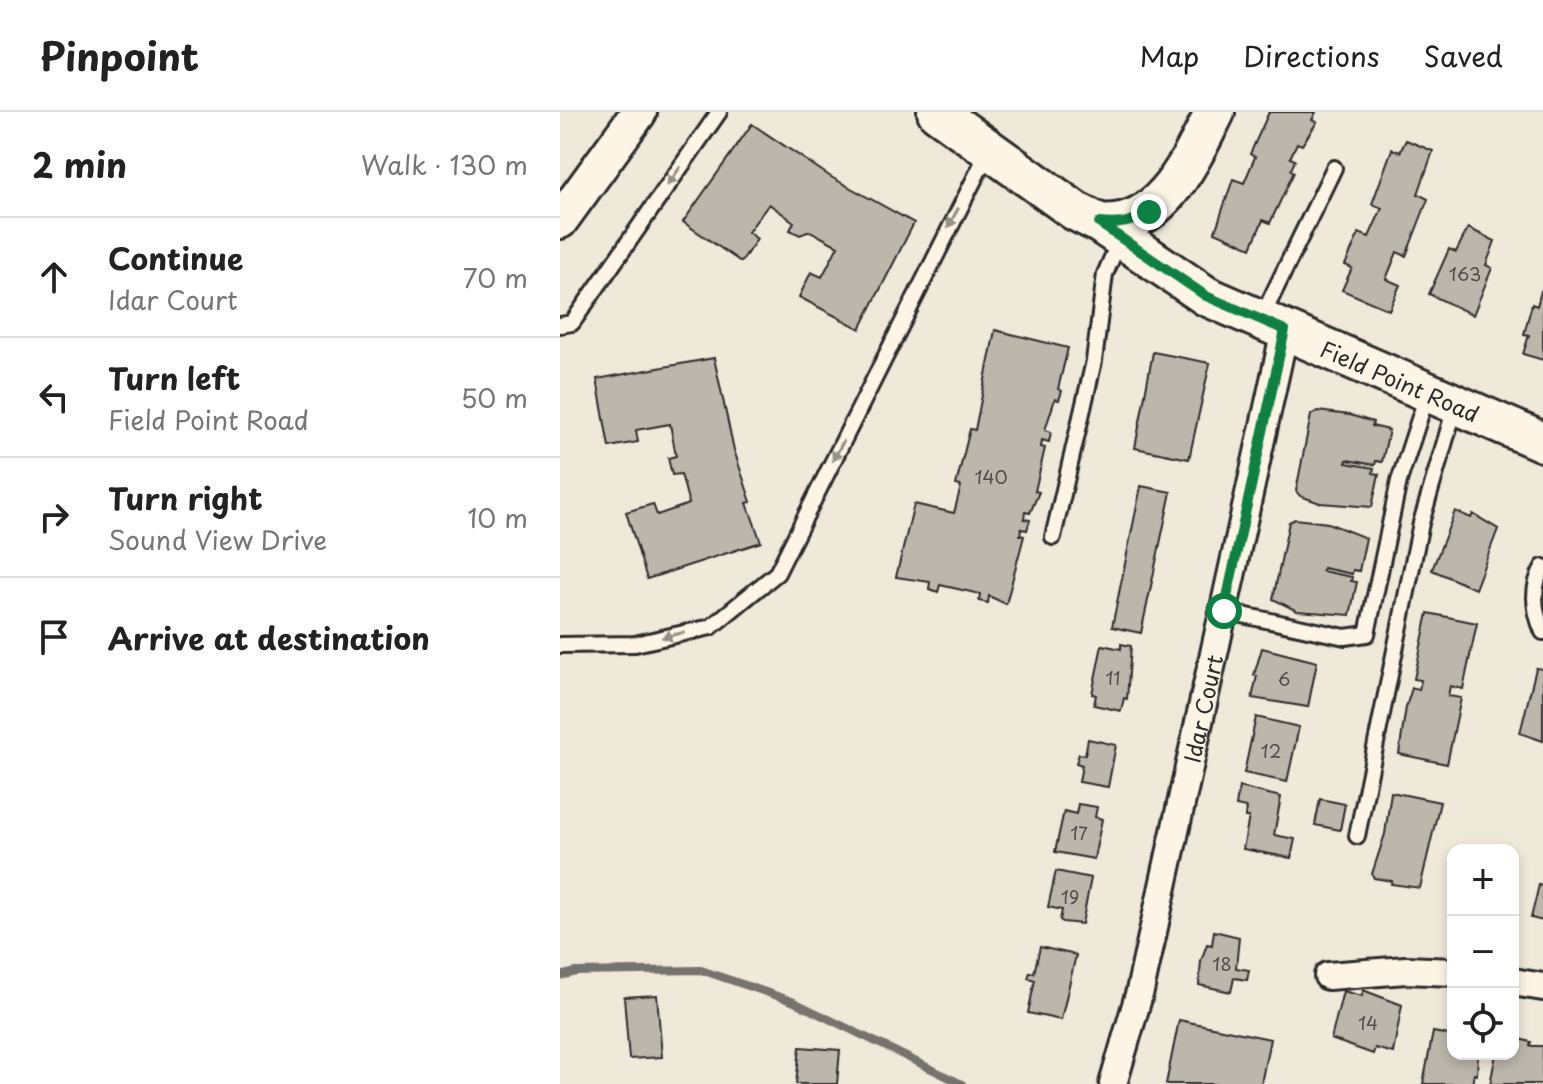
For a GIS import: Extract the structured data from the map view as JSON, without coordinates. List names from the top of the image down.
{
  "streets": {
    "main road": ["Field Point Road"],
    "street": ["Idar Court"]
  },
  "crossings": [
    ["Field Point Road", "Idar Court"]
  ],
  "house_numbers": [
    "163",
    "140",
    "11",
    "6",
    "12",
    "17",
    "19",
    "18",
    "14"
  ],
  "page": {
    "header": "Pinpoint",
    "nav": ["Map", "Directions", "Saved"],
    "heading": ["2 min", "Walk · 130 m"],
    "list": [
      ["Continue", "Idar Court", "70 m"],
      ["Turn left", "Field Point Road", "50 m"],
      ["Turn right", "Sound View Drive", "10 m"],
      "Arrive at destination"
    ],
    "map_buttons": ["+", "−"]
  }
}
